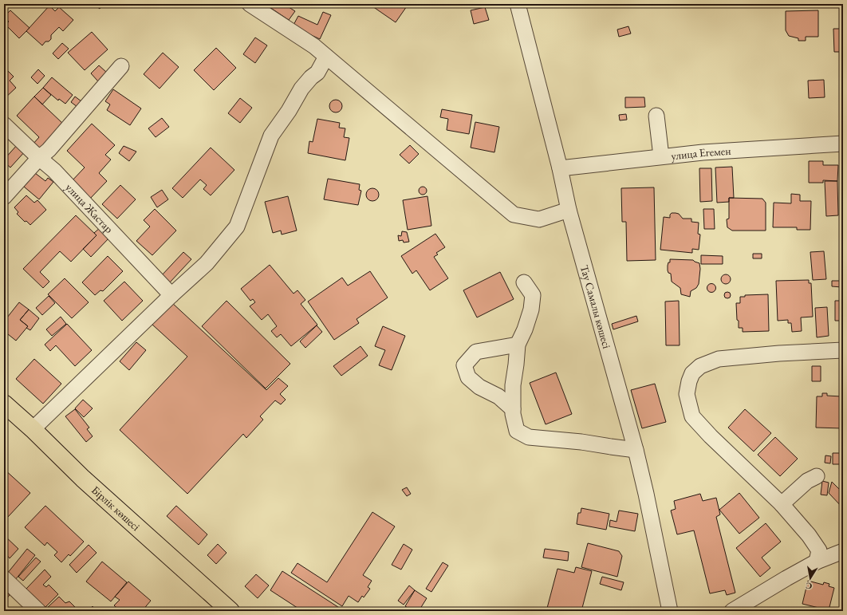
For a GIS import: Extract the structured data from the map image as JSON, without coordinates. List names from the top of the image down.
{
  "streets": {
    "main road": ["Бірлік көшесі"],
    "street": ["улица Егемен", "улица Жастар", "Тау Самалы көшесі"]
  },
  "crossings": [
    ["улица Егемен", "Тау Самалы көшесі"]
  ],
  "north": "bottom"
}
